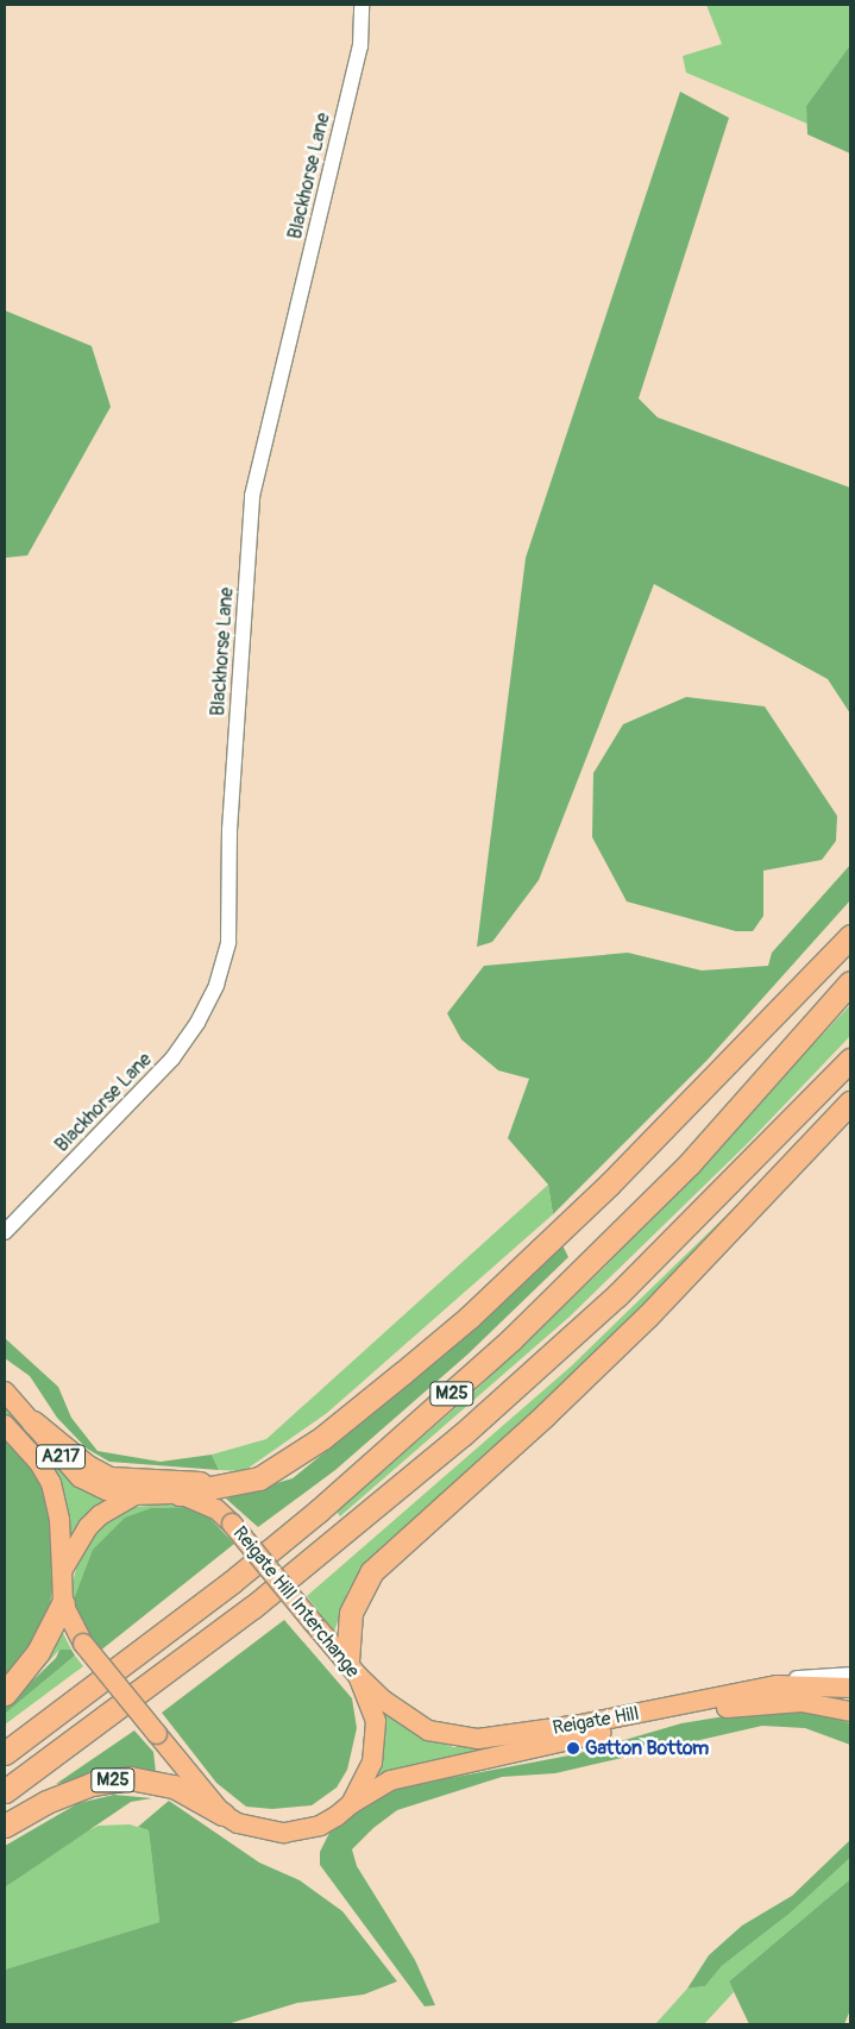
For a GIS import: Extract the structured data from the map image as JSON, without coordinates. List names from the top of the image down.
{
  "streets": {
    "highway": ["M25"],
    "main road": ["A217", "Reigate Hill Interchange", "Reigate Hill"],
    "street": ["Blackhorse Lane"]
  },
  "crossings": [
    ["M25", "A217"],
    ["M25", "Reigate Hill Interchange"],
    ["A217", "Reigate Hill Interchange"],
    ["Reigate Hill Interchange", "Reigate Hill"]
  ],
  "places": ["Gatton Bottom"]
}
